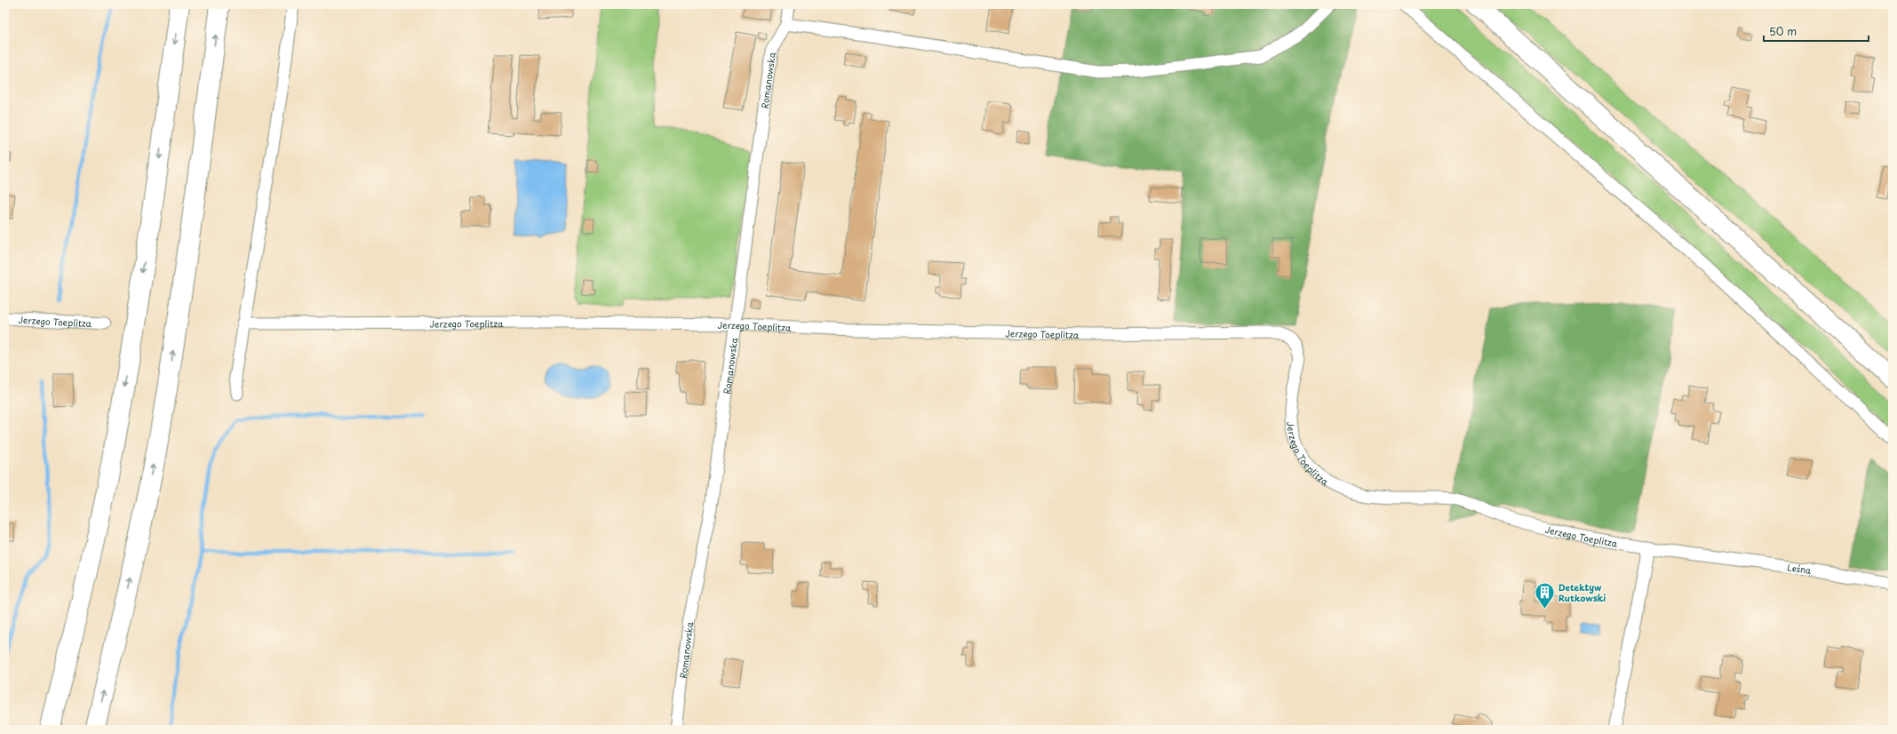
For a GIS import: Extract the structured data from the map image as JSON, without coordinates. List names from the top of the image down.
{
  "streets": {
    "street": ["Romanowska", "Jerzego Toeplitza", "Leśna"]
  },
  "crossings": [
    ["Romanowska", "Jerzego Toeplitza"],
    ["Jerzego Toeplitza", "Leśna"]
  ],
  "places": {
    "building": ["Detektyw Rutkowski"]
  },
  "scale_bar": "50 m"
}
